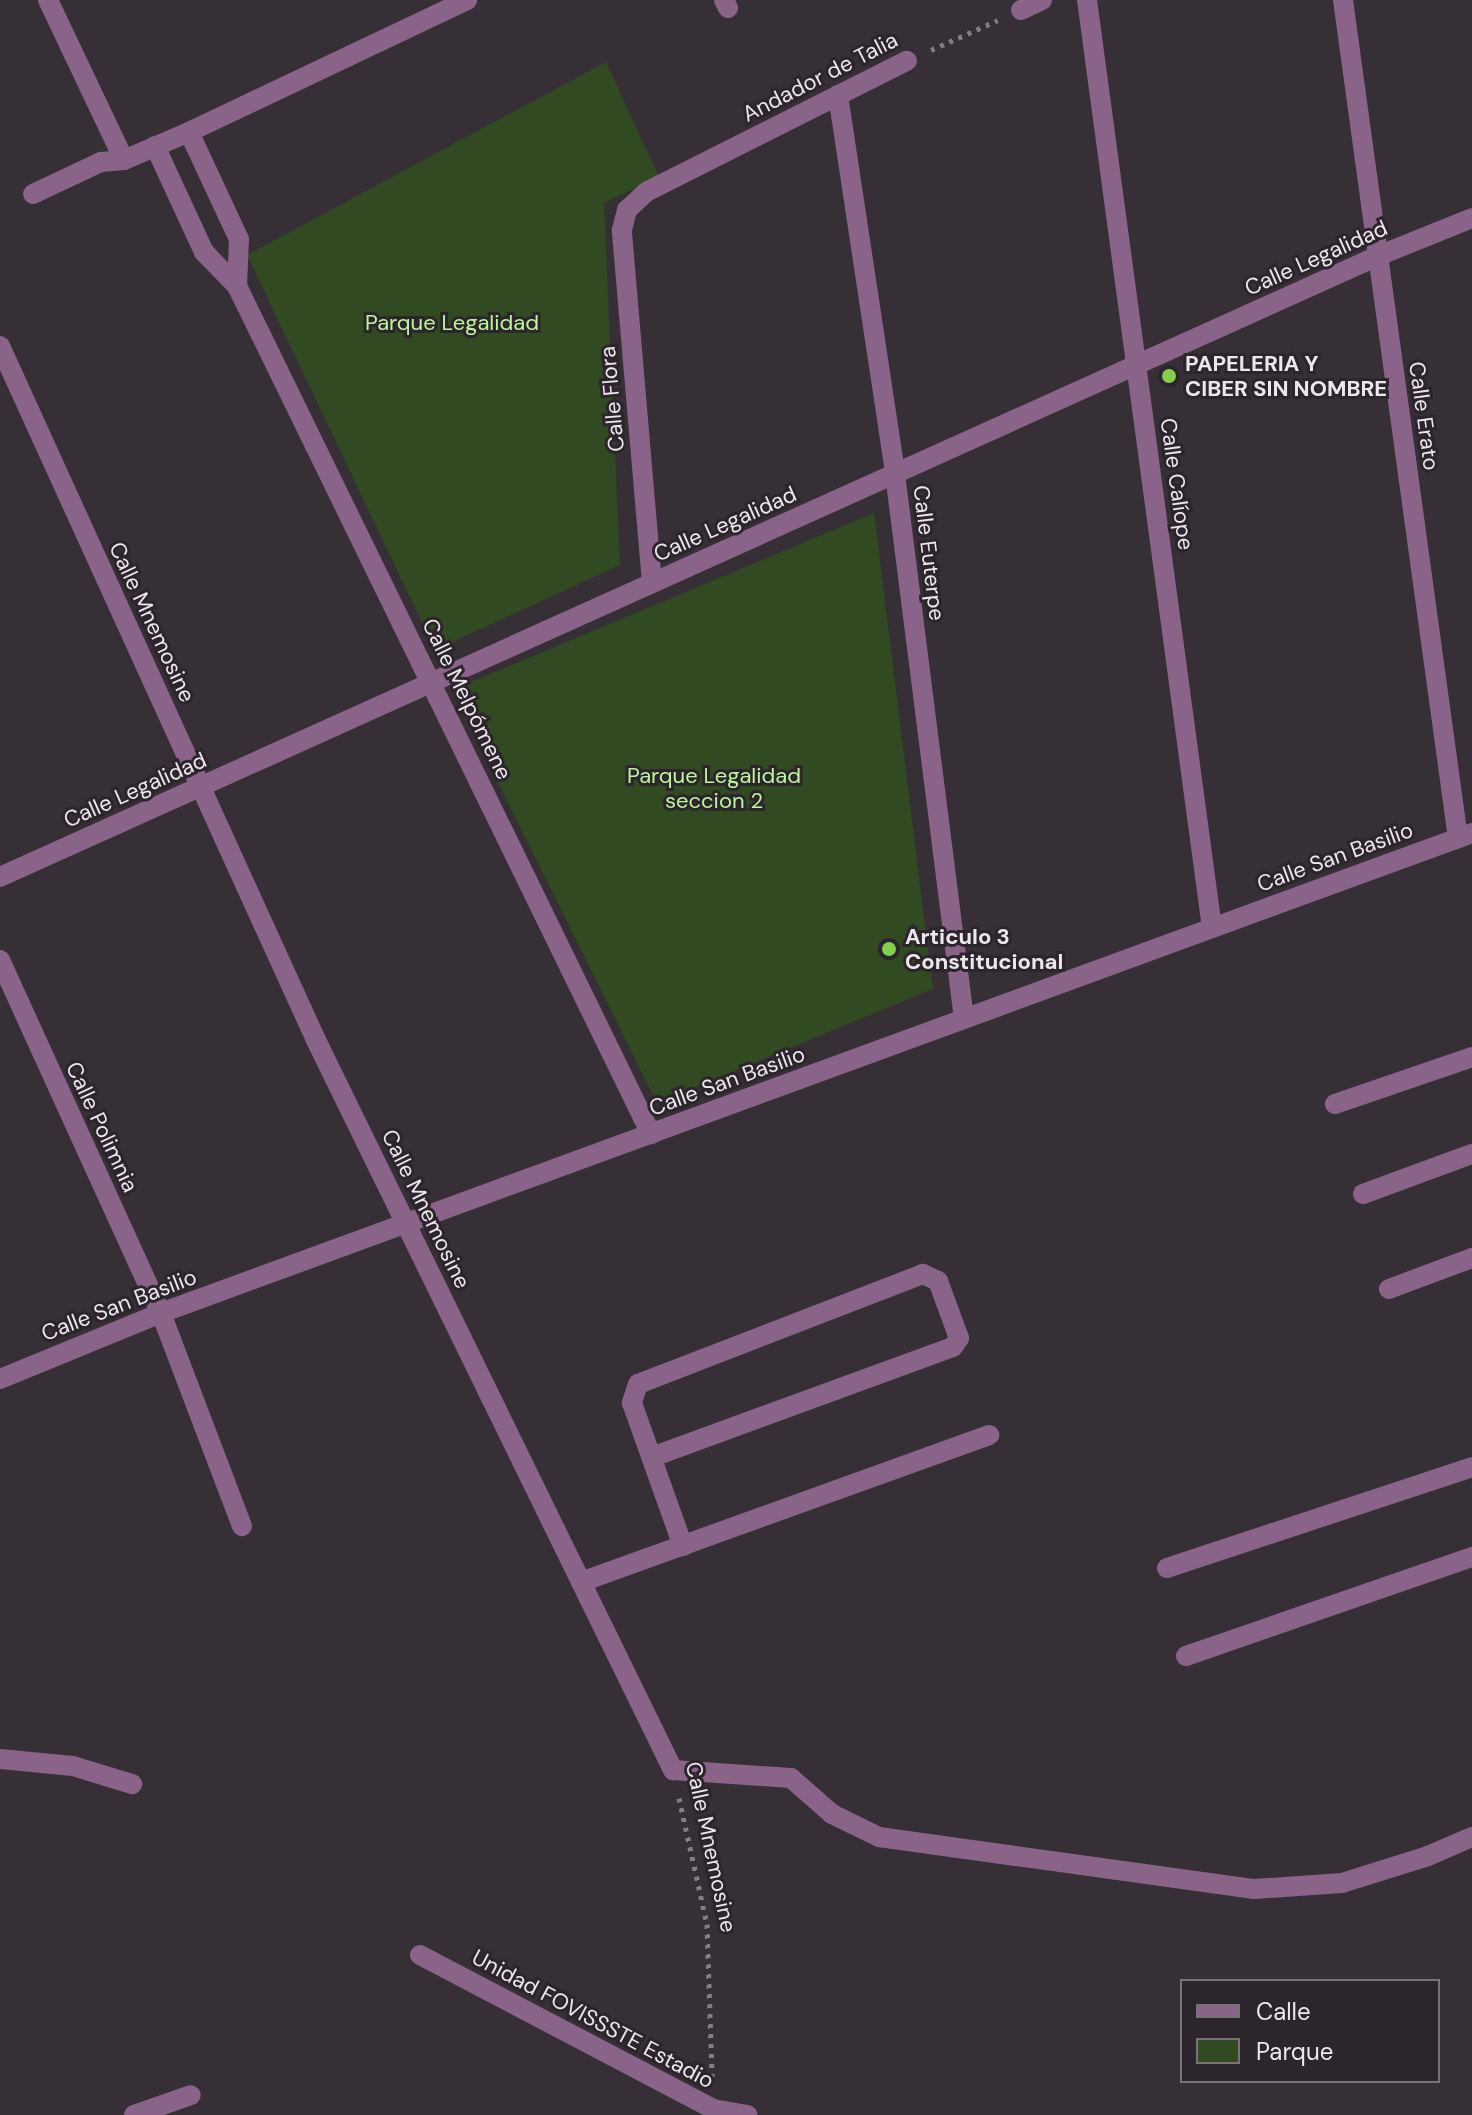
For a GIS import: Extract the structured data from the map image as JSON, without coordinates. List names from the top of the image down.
{
  "streets": {
    "street": [
      "Andador de Talia",
      "Calle Legalidad",
      "Calle Flora",
      "Calle Erato",
      "Calle Calíope",
      "Calle Euterpe",
      "Calle Mnemosine",
      "Calle Melpómene",
      "Calle San Basilio",
      "Calle Polimnia",
      "Unidad FOVISSSTE Estadio"
    ]
  },
  "crossings": [
    ["Andador de Talia", "Calle Flora"],
    ["Andador de Talia", "Calle Euterpe"],
    ["Calle Legalidad", "Calle Flora"],
    ["Calle Legalidad", "Calle Erato"],
    ["Calle Legalidad", "Calle Calíope"],
    ["Calle Legalidad", "Calle Euterpe"],
    ["Calle Legalidad", "Calle Mnemosine"],
    ["Calle Legalidad", "Calle Melpómene"],
    ["Calle Erato", "Calle San Basilio"],
    ["Calle Calíope", "Calle San Basilio"],
    ["Calle Euterpe", "Calle San Basilio"],
    ["Calle Mnemosine", "Calle San Basilio"],
    ["Calle Mnemosine", "Unidad FOVISSSTE Estadio"],
    ["Calle Melpómene", "Calle San Basilio"],
    ["Calle San Basilio", "Calle Polimnia"]
  ],
  "parks": ["Parque Legalidad", "Parque Legalidad seccion 2"],
  "places": ["PAPELERIA Y CIBER SIN NOMBRE", "Articulo 3 Constitucional"],
  "legend": ["Calle", "Parque"]
}
